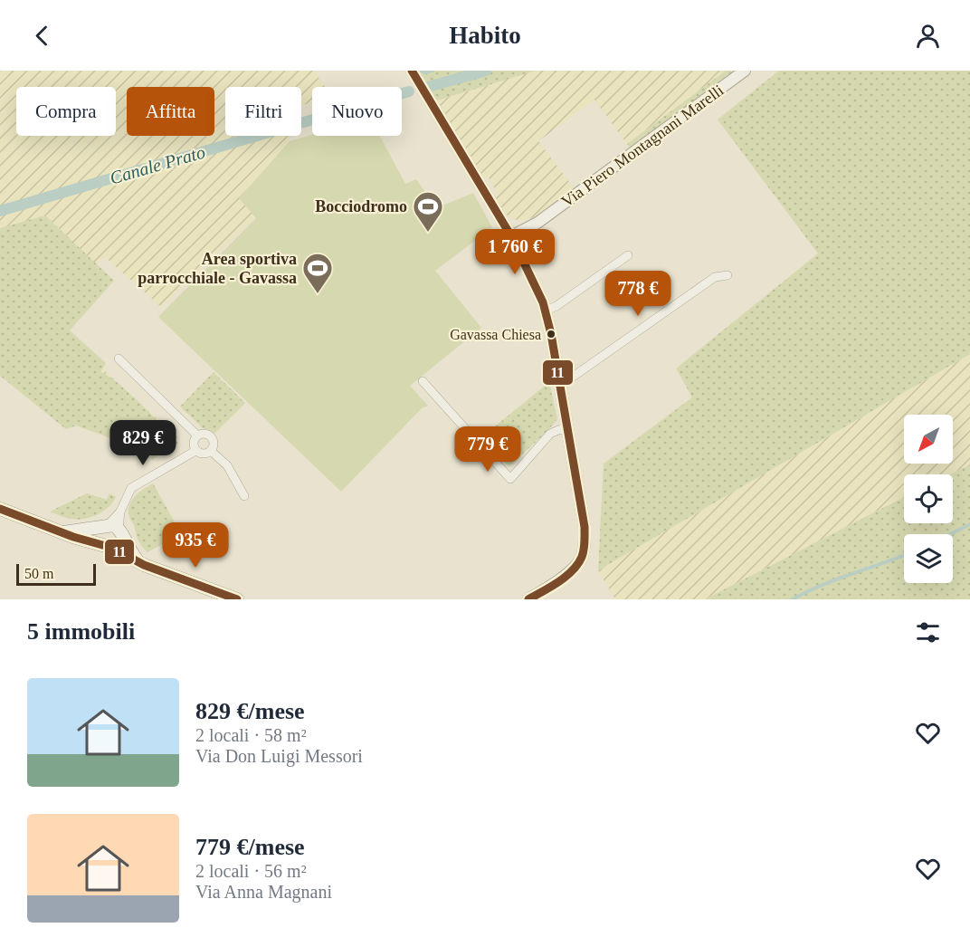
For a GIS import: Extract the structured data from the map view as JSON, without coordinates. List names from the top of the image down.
{
  "streets": {
    "street": ["Via Piero Montagnani Marelli"]
  },
  "water": ["Canale Prato"],
  "places": {
    "sports": ["Bocciodromo", "Area sportiva parrocchiale - Gavassa"],
    "other": ["Gavassa Chiesa"]
  },
  "lines": ["transit line 11"],
  "scale_bar": "50 m",
  "north": "bottom left",
  "page": {
    "header": "Habito",
    "chip": [
      "Compra",
      "Affitta",
      "Filtri",
      "Nuovo"
    ],
    "price": [
      "1 760 €",
      "778 €",
      "829 €",
      "779 €",
      "935 €"
    ],
    "scale": "50 m",
    "heading": "5 immobili",
    "list": [
      {
        "name": "829 €/mese",
        "note": "2 locali · 58 m² · Via Don Luigi Messori"
      },
      {
        "name": "779 €/mese",
        "note": "2 locali · 56 m² · Via Anna Magnani"
      }
    ]
  }
}
